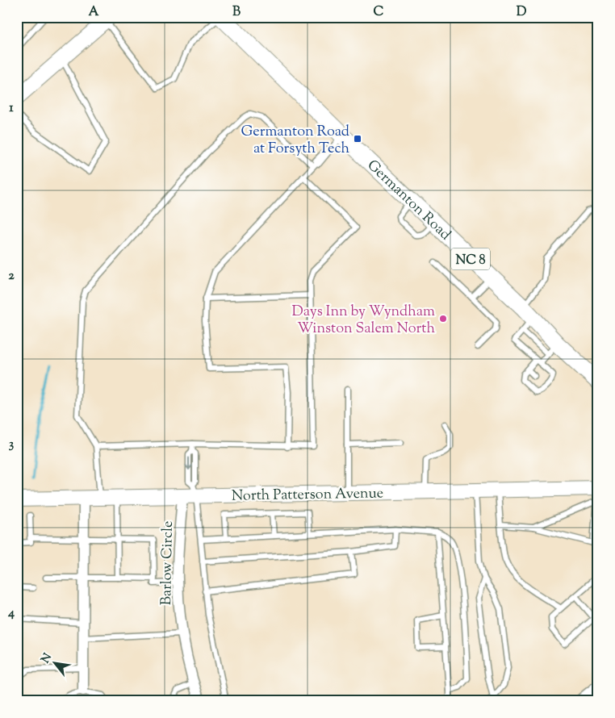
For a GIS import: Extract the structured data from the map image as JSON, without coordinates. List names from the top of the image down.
{
  "streets": {
    "main road": ["Germanton Road", "NC 8", "North Patterson Avenue"],
    "street": ["Barlow Circle"]
  },
  "crossings": [
    ["North Patterson Avenue", "Barlow Circle"]
  ],
  "places": {
    "transit": ["Germanton Road at Forsyth Tech"],
    "other": ["Days Inn by Wyndham Winston Salem North"]
  },
  "north": "top left",
  "grid": {
    "columns": [
      "A",
      "B",
      "C",
      "D"
    ],
    "rows": [
      "1",
      "2",
      "3",
      "4"
    ]
  }
}
